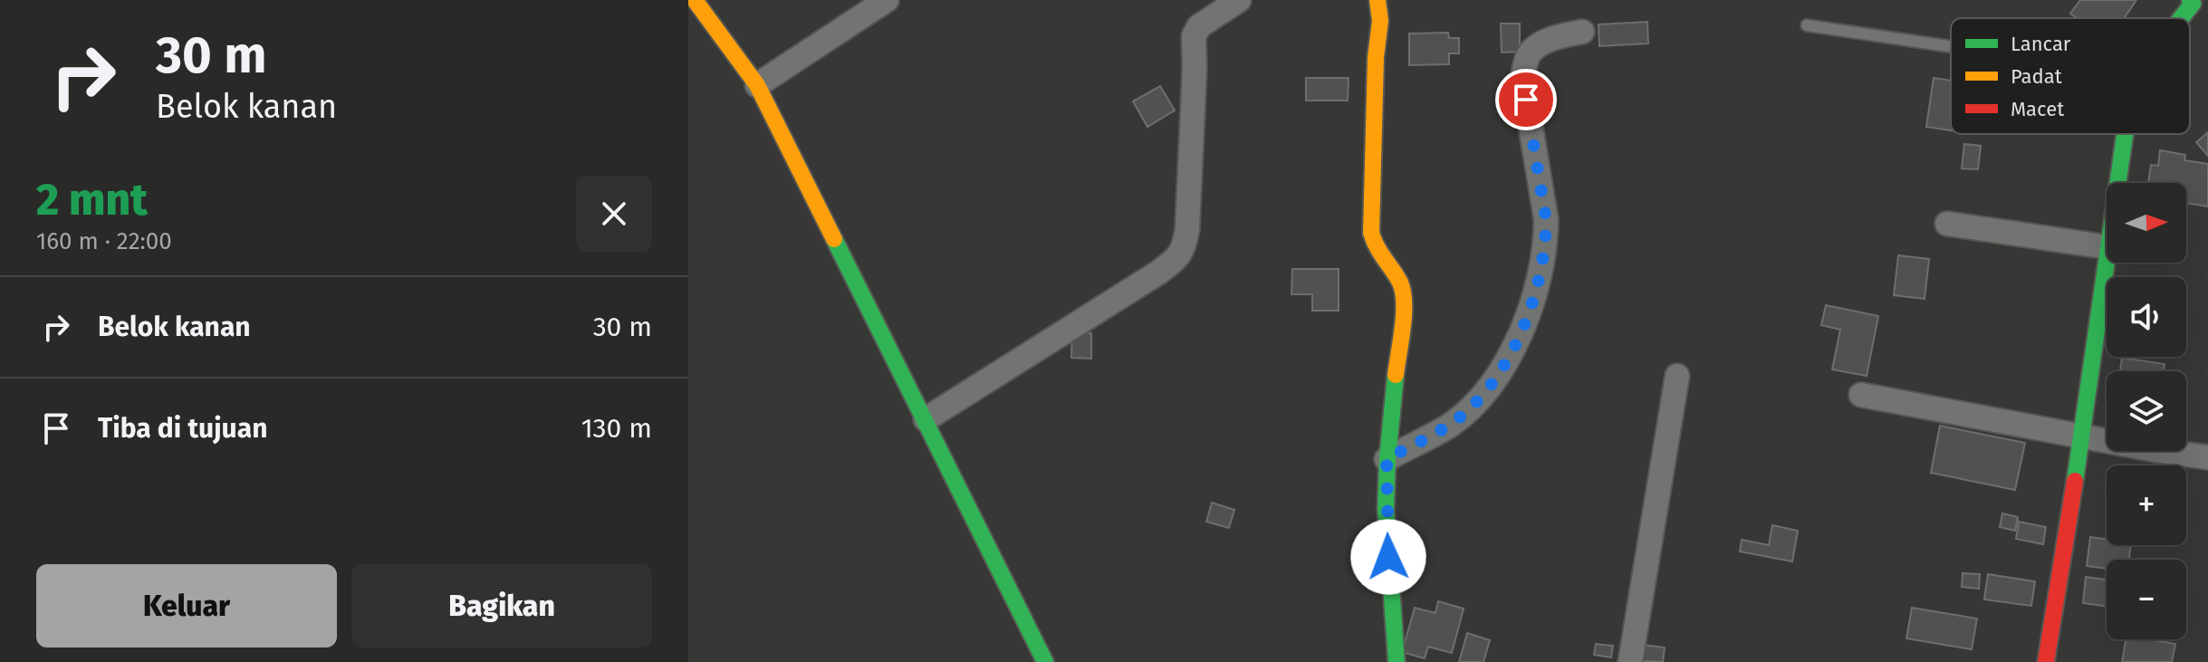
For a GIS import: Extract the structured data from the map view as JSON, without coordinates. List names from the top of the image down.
{
  "legend": ["Lancar", "Padat", "Macet"],
  "north": "right",
  "page": {
    "turn": ["30 m", "Belok kanan"],
    "heading": ["2 mnt", "160 m · 22:00"],
    "map_buttons": ["+", "−"],
    "list": [
      {
        "name": "Belok kanan",
        "value": "30 m"
      },
      {
        "name": "Tiba di tujuan",
        "value": "130 m"
      }
    ],
    "buttons": ["Keluar", "Bagikan"]
  }
}
